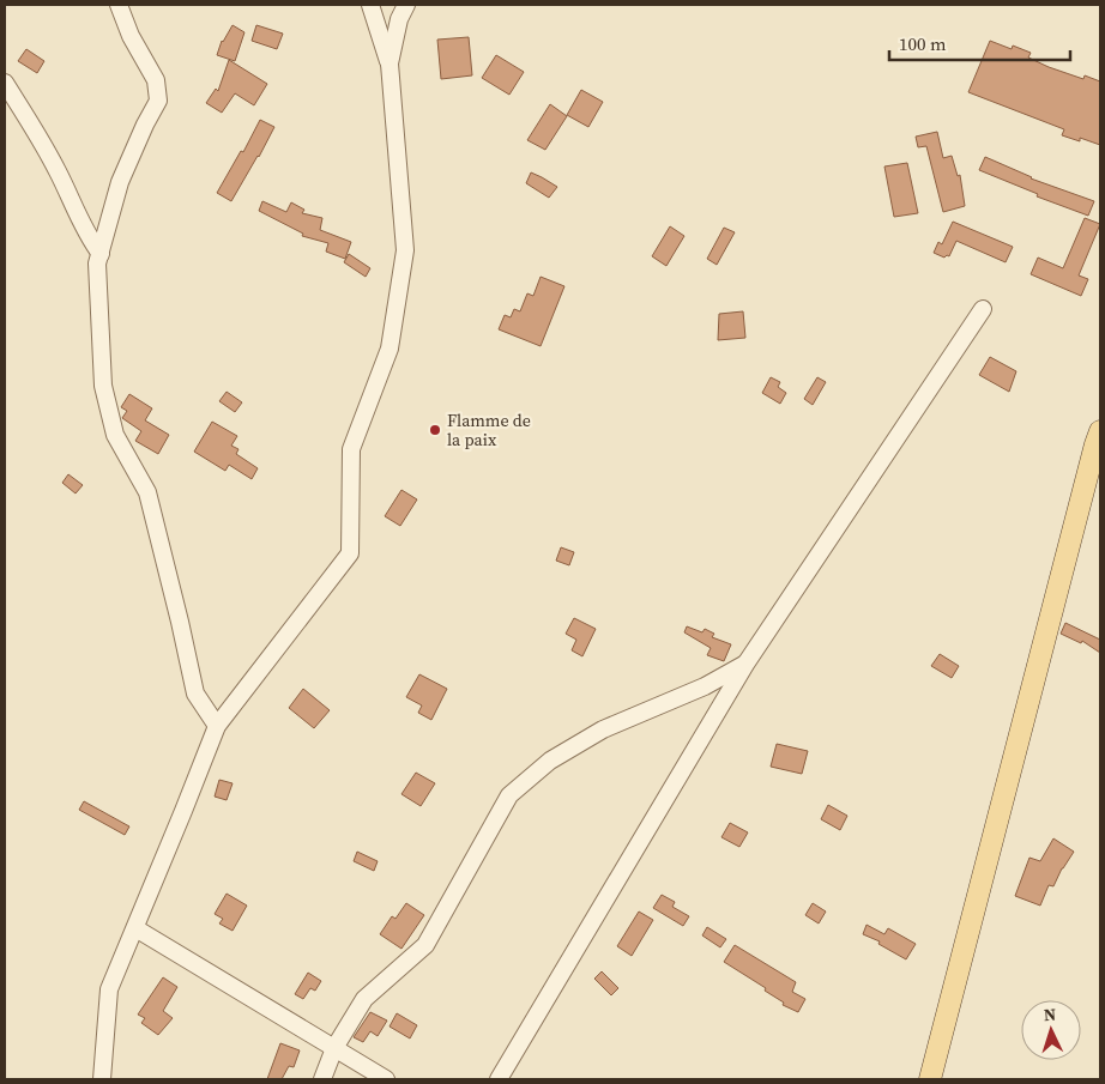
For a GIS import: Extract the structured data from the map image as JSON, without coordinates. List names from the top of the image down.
{
  "places": ["Flamme de la paix"],
  "scale_bar": "100 m",
  "north": "top"
}
